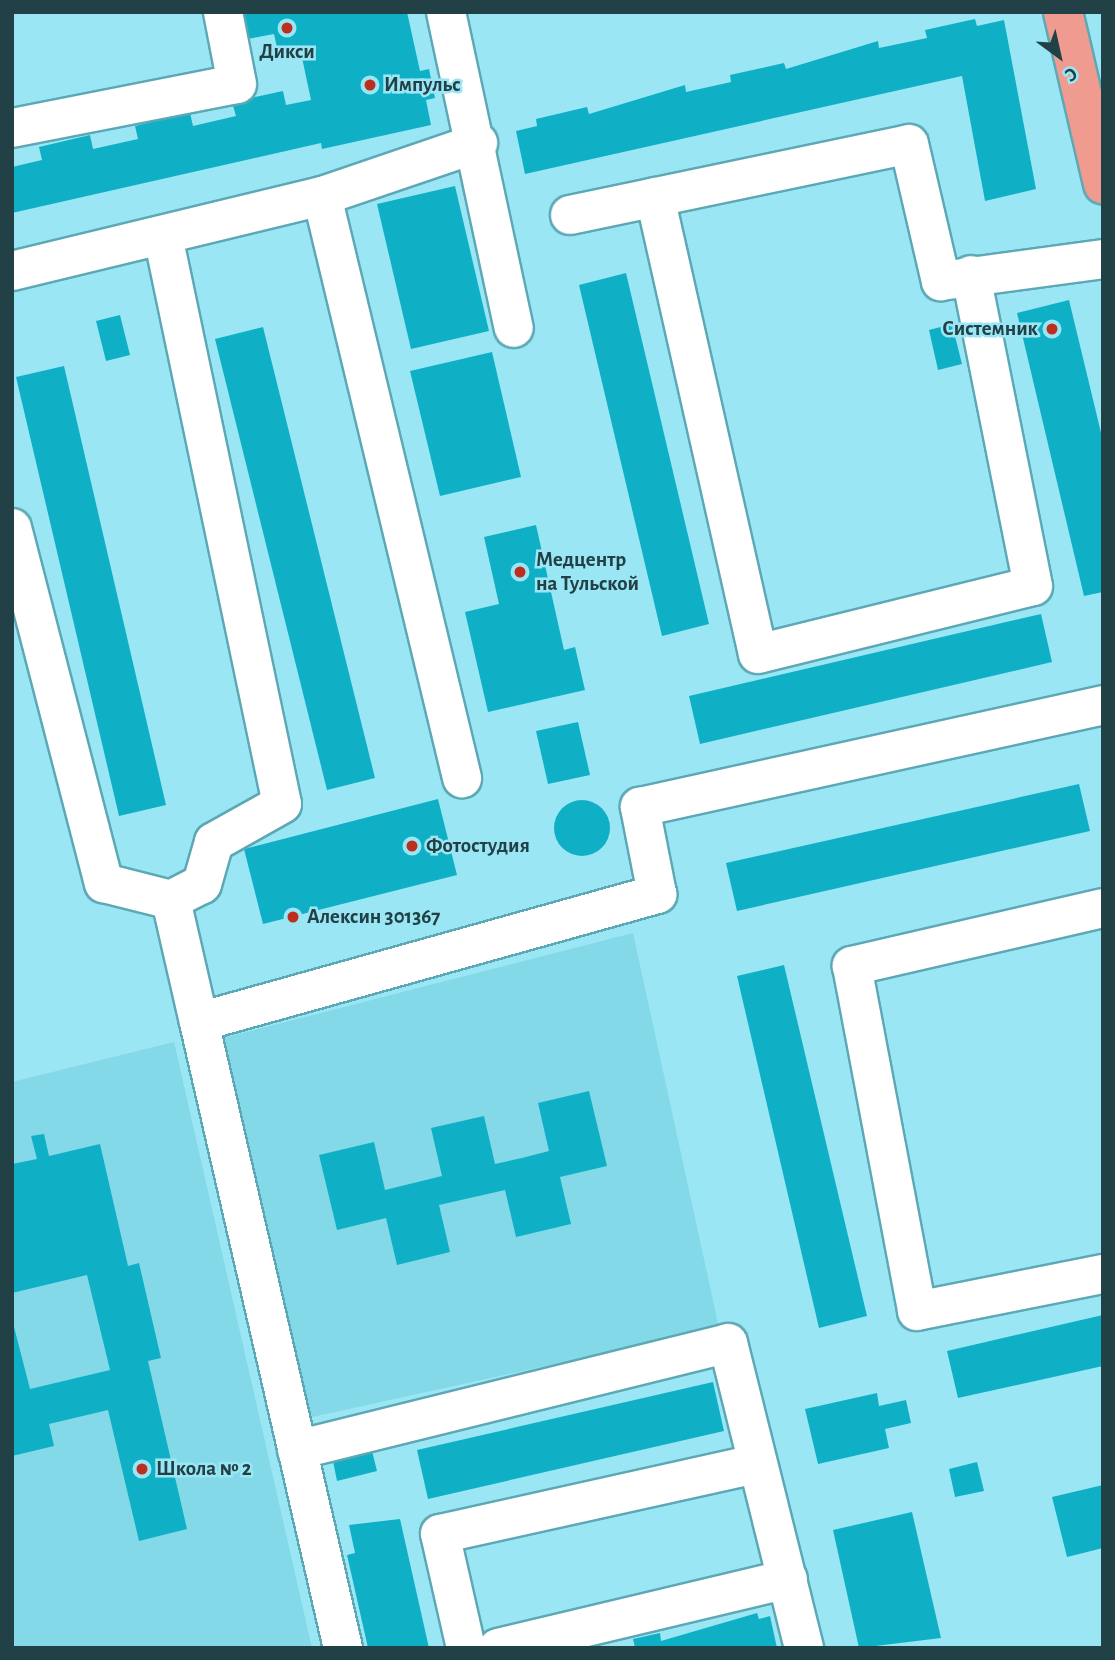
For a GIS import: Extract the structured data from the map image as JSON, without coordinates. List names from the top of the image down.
{
  "places": [
    "Дикси",
    "Импульс",
    "Системник",
    "Медцентр на Тульской",
    "Фотостудия",
    "Алексин 301367",
    "Школа № 2"
  ],
  "north": "bottom right"
}
